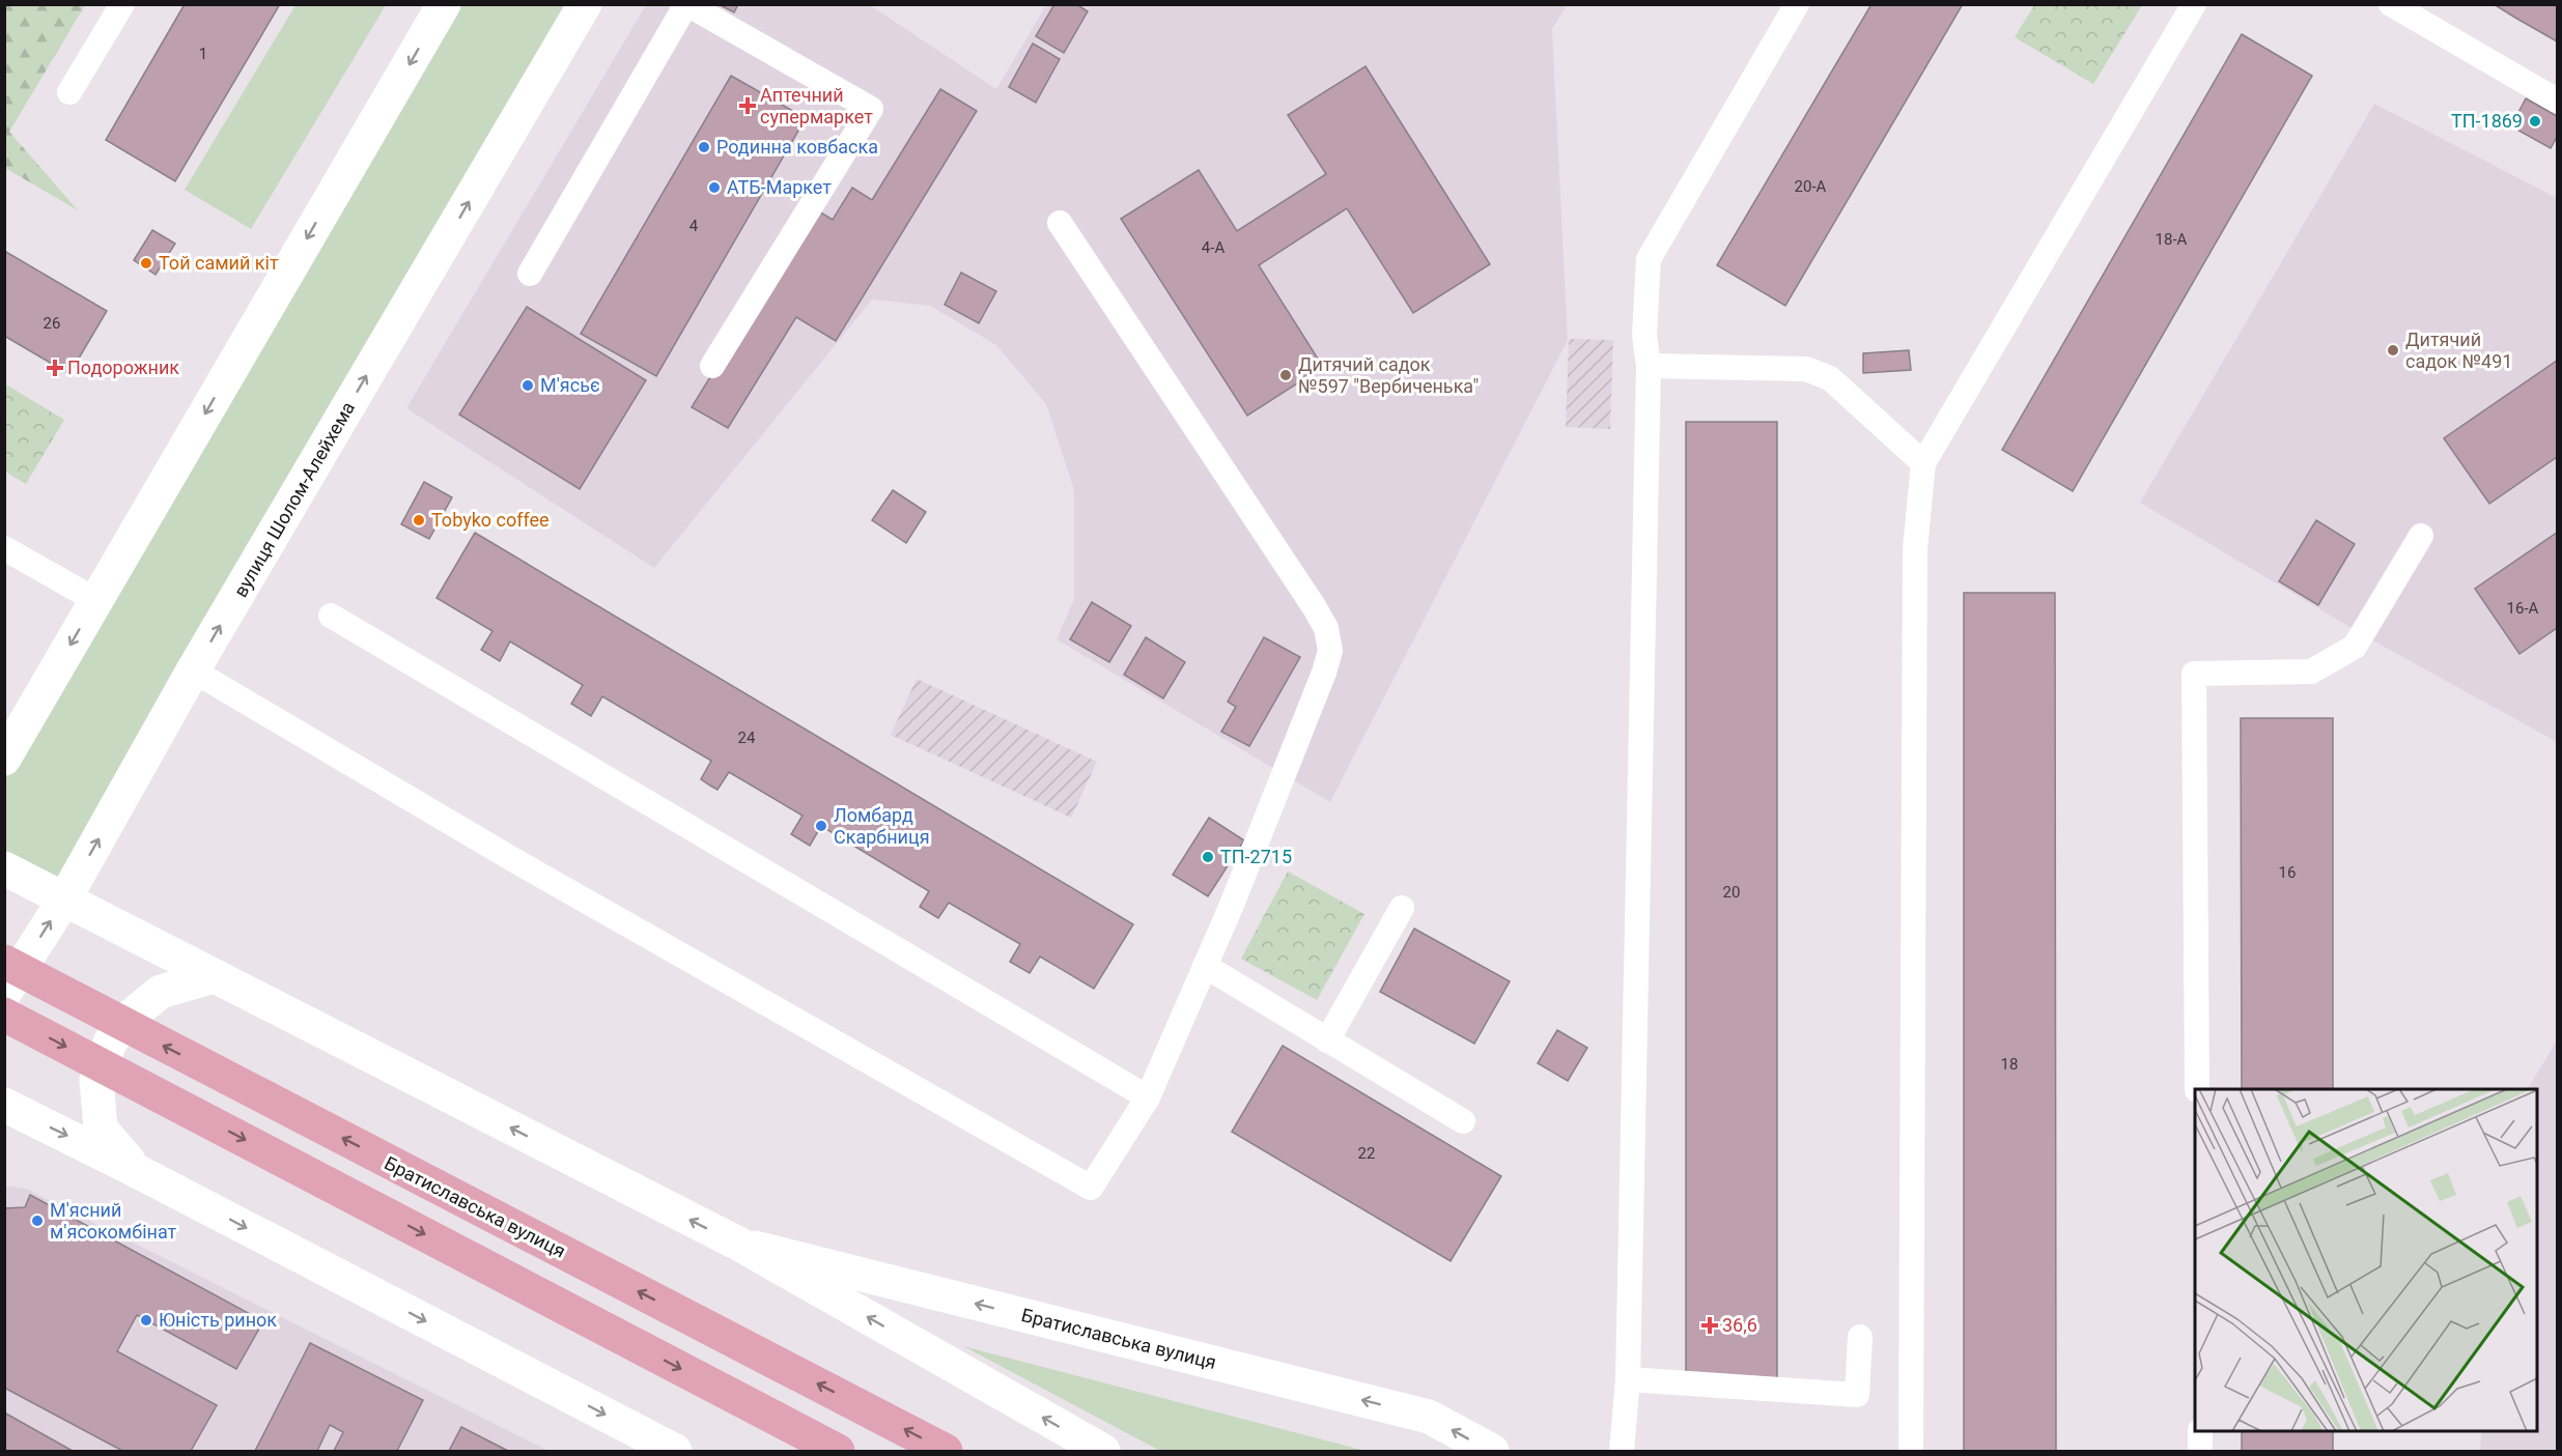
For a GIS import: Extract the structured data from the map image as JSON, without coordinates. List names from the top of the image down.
{
  "streets": {
    "main road": ["Братиславська вулиця"],
    "street": ["вулиця Шолом-Алейхема"]
  },
  "crossings": [
    ["вулиця Шолом-Алейхема", "Братиславська вулиця"]
  ],
  "places": {
    "health": ["Аптечний супермаркет", "Подорожник", "36,6"],
    "other": [
      "ТП-1869",
      "Родинна ковбаска",
      "АТБ-Маркет",
      "Той самий кіт",
      "Дитячий садок №491",
      "Дитячий садок №597 \"Вербиченька\"",
      "М'ясьє",
      "Tobyko coffee",
      "Ломбард Скарбниця",
      "ТП-2715",
      "М'ясний м'ясокомбінат",
      "Юність ринок"
    ]
  },
  "house_numbers": [
    "1",
    "20-А",
    "4",
    "18-А",
    "4-А",
    "26",
    "16-А",
    "24",
    "16",
    "20",
    "18",
    "22"
  ]
}
